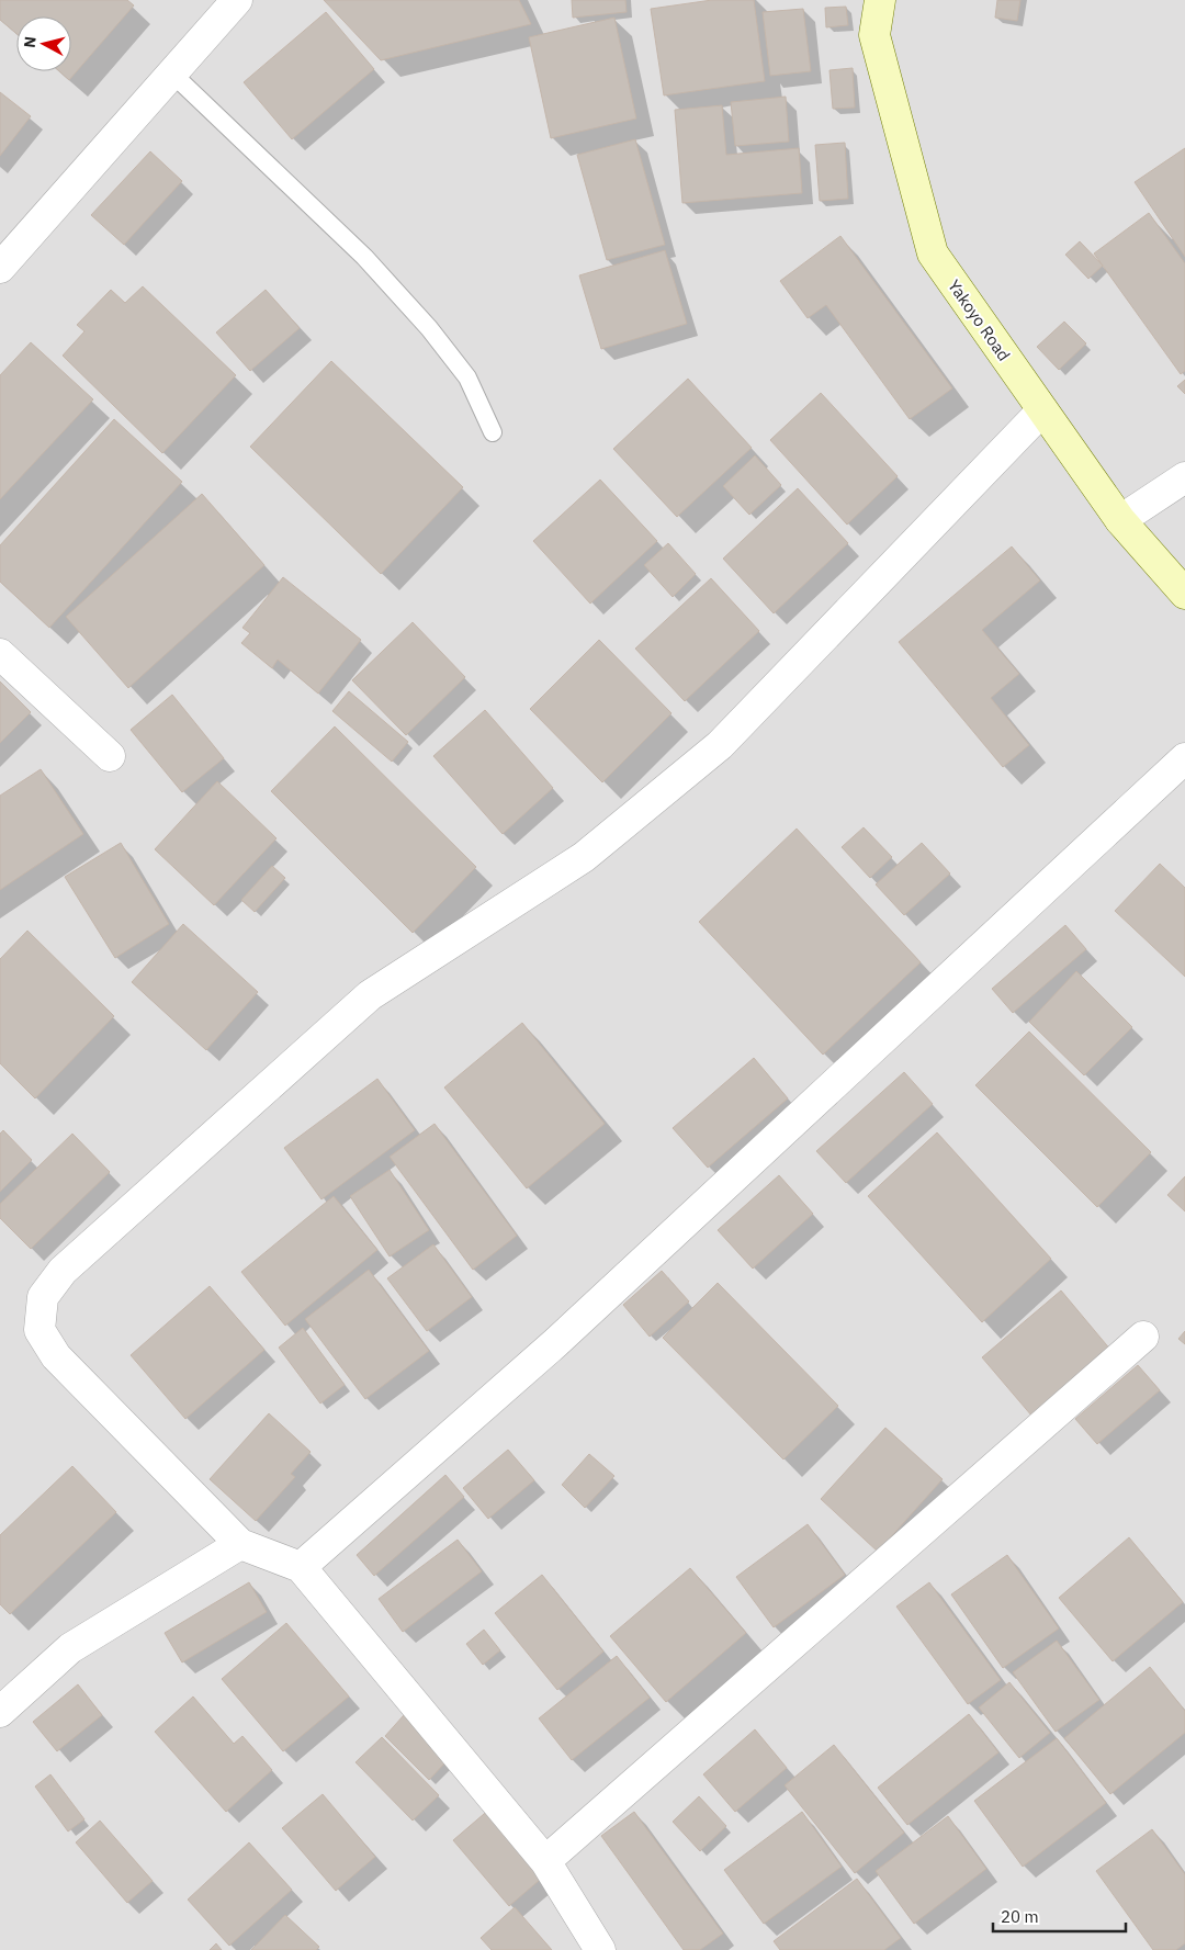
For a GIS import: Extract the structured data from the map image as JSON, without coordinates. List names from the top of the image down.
{
  "streets": {
    "main road": ["Yakoyo Road"]
  },
  "scale_bar": "20 m",
  "north": "left"
}
